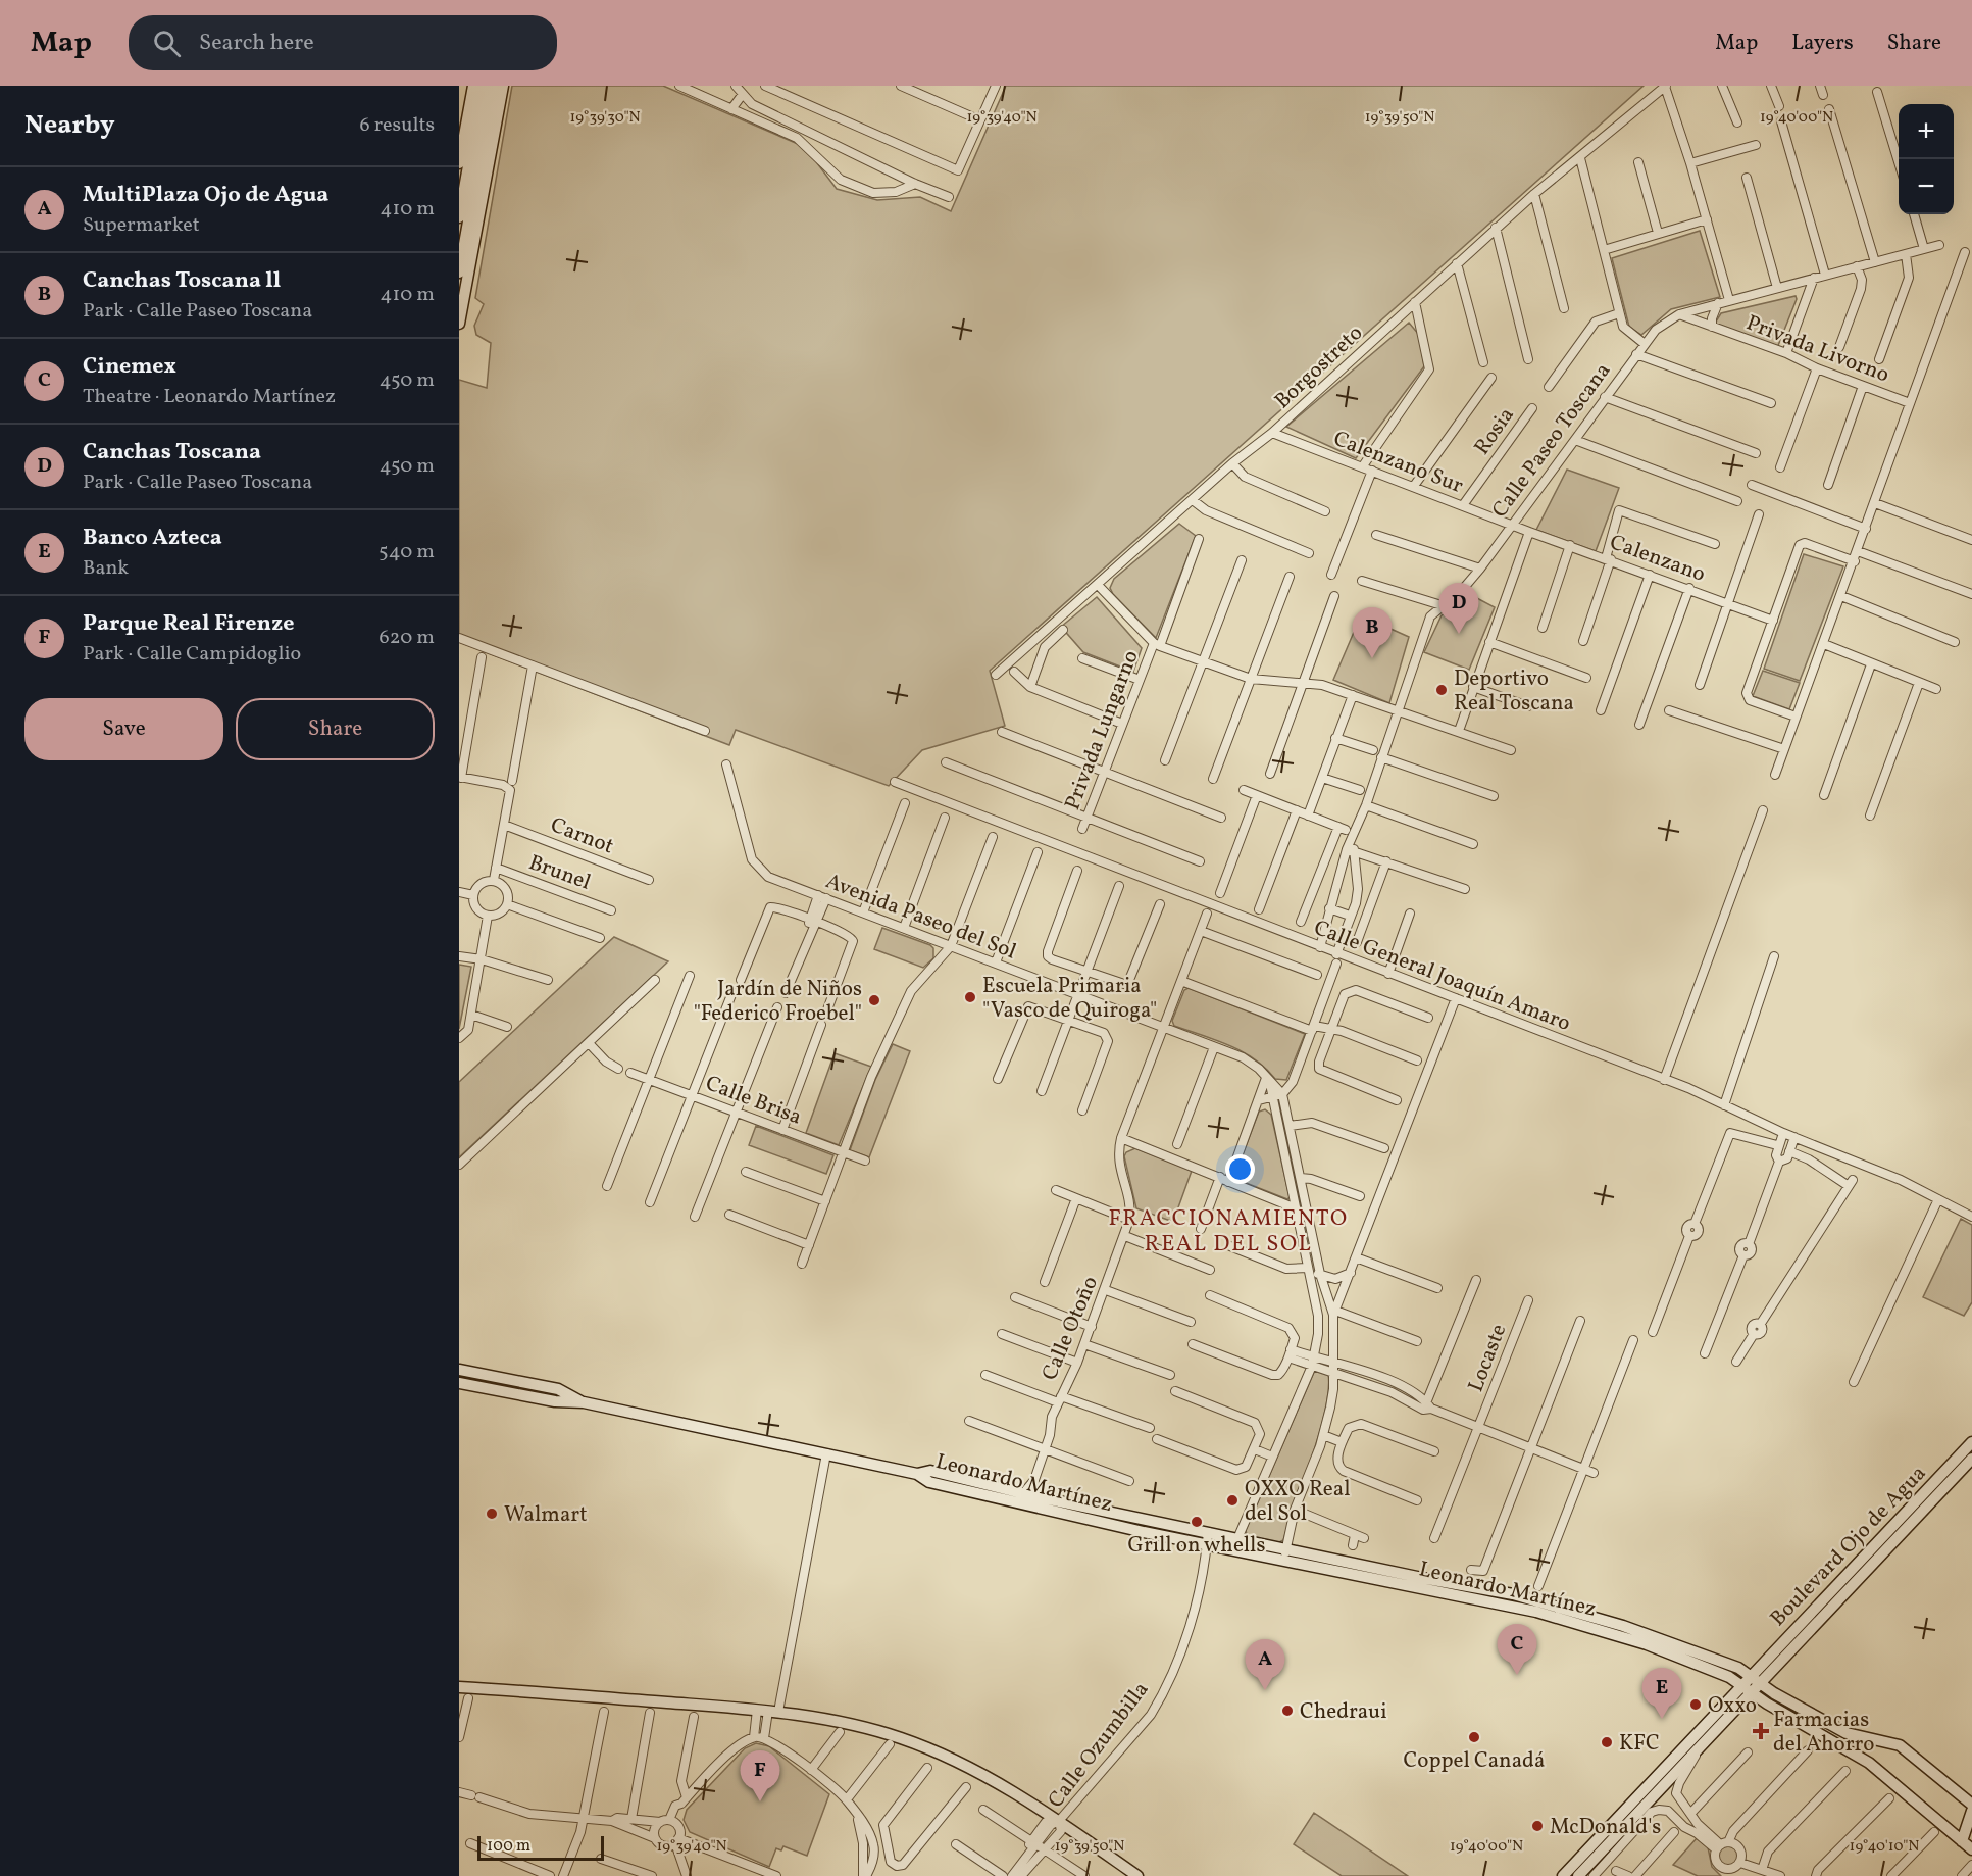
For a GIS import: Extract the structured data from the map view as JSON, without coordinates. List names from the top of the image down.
{
  "streets": {
    "main road": ["Leonardo Martínez", "Boulevard Ojo de Agua", "Calle Ozumbilla"],
    "street": [
      "Privada Livorno",
      "Borgostreto",
      "Rosia",
      "Calle Paseo Toscana",
      "Calenzano Sur",
      "Calenzano",
      "Privada Lungarno",
      "Carnot",
      "Brunel",
      "Avenida Paseo del Sol",
      "Calle General Joaquín Amaro",
      "Calle Brisa",
      "Calle Otoño",
      "Locaste"
    ]
  },
  "crossings": [
    ["Privada Livorno", "Calle Paseo Toscana"],
    ["Borgostreto", "Calenzano Sur"],
    ["Rosia", "Calenzano Sur"],
    ["Calle Paseo Toscana", "Calenzano Sur"],
    ["Calle Paseo Toscana", "Calle General Joaquín Amaro"],
    ["Calenzano Sur", "Calenzano"],
    ["Avenida Paseo del Sol", "Calle Otoño"],
    ["Calle Otoño", "Leonardo Martínez"],
    ["Leonardo Martínez", "Boulevard Ojo de Agua"],
    ["Leonardo Martínez", "Calle Ozumbilla"]
  ],
  "districts": ["FRACCIONAMIENTO REAL DEL SOL"],
  "places": {
    "other": [
      "Deportivo Real Toscana",
      "Escuela Primaria \"Vasco de Quiroga\"",
      "Jardín de Niños \"Federico Froebel\"",
      "OXXO Real del Sol",
      "Walmart",
      "Grill on whells",
      "Oxxo",
      "Chedraui",
      "Coppel Canadá",
      "KFC",
      "McDonald's"
    ],
    "health": ["Farmacias del Ahorro"]
  },
  "scale_bar": "100 m",
  "page": {
    "header": "Map",
    "search": "Search here",
    "nav": ["Map", "Layers", "Share"],
    "heading": ["Nearby", "6 results"],
    "map_buttons": ["+", "−"],
    "list": [
      {
        "mark": "A",
        "name": "MultiPlaza Ojo de Agua",
        "note": "Supermarket",
        "value": "410 m"
      },
      {
        "mark": "B",
        "name": "Canchas Toscana ll",
        "note": "Park · Calle Paseo Toscana",
        "value": "410 m"
      },
      {
        "mark": "C",
        "name": "Cinemex",
        "note": "Theatre · Leonardo Martínez",
        "value": "450 m"
      },
      {
        "mark": "D",
        "name": "Canchas Toscana",
        "note": "Park · Calle Paseo Toscana",
        "value": "450 m"
      },
      {
        "mark": "E",
        "name": "Banco Azteca",
        "note": "Bank",
        "value": "540 m"
      },
      {
        "mark": "F",
        "name": "Parque Real Firenze",
        "note": "Park · Calle Campidoglio",
        "value": "620 m"
      }
    ],
    "pins": [
      "D",
      "B",
      "C",
      "A",
      "E",
      "F"
    ],
    "buttons": ["Save", "Share"],
    "scale": "100 m"
  },
  "coordinates": [
    "19°39'40\"N",
    "19°40'00\"N",
    "19°39'30\"N",
    "19°39'50\"N",
    "19°40'10\"N"
  ]
}
